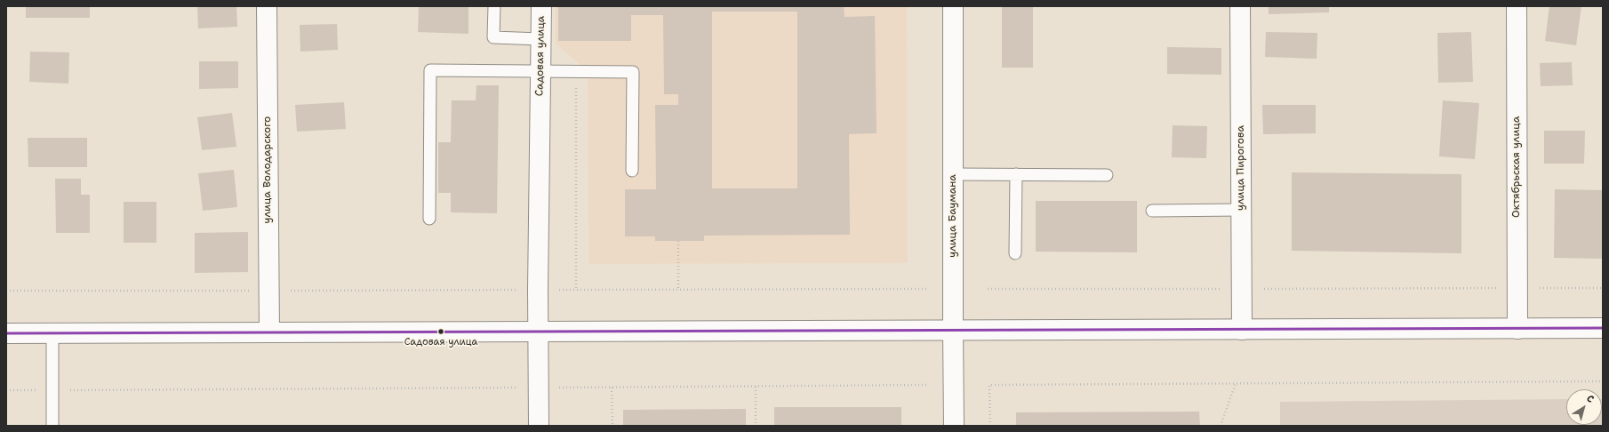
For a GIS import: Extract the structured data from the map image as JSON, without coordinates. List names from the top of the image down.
{
  "streets": {
    "street": [
      "Садовая улица",
      "Октябрьская улица",
      "улица Пирогова",
      "улица Володарского",
      "улица Баумана"
    ]
  },
  "places": ["Садовая улица"],
  "north": "top right"
}
